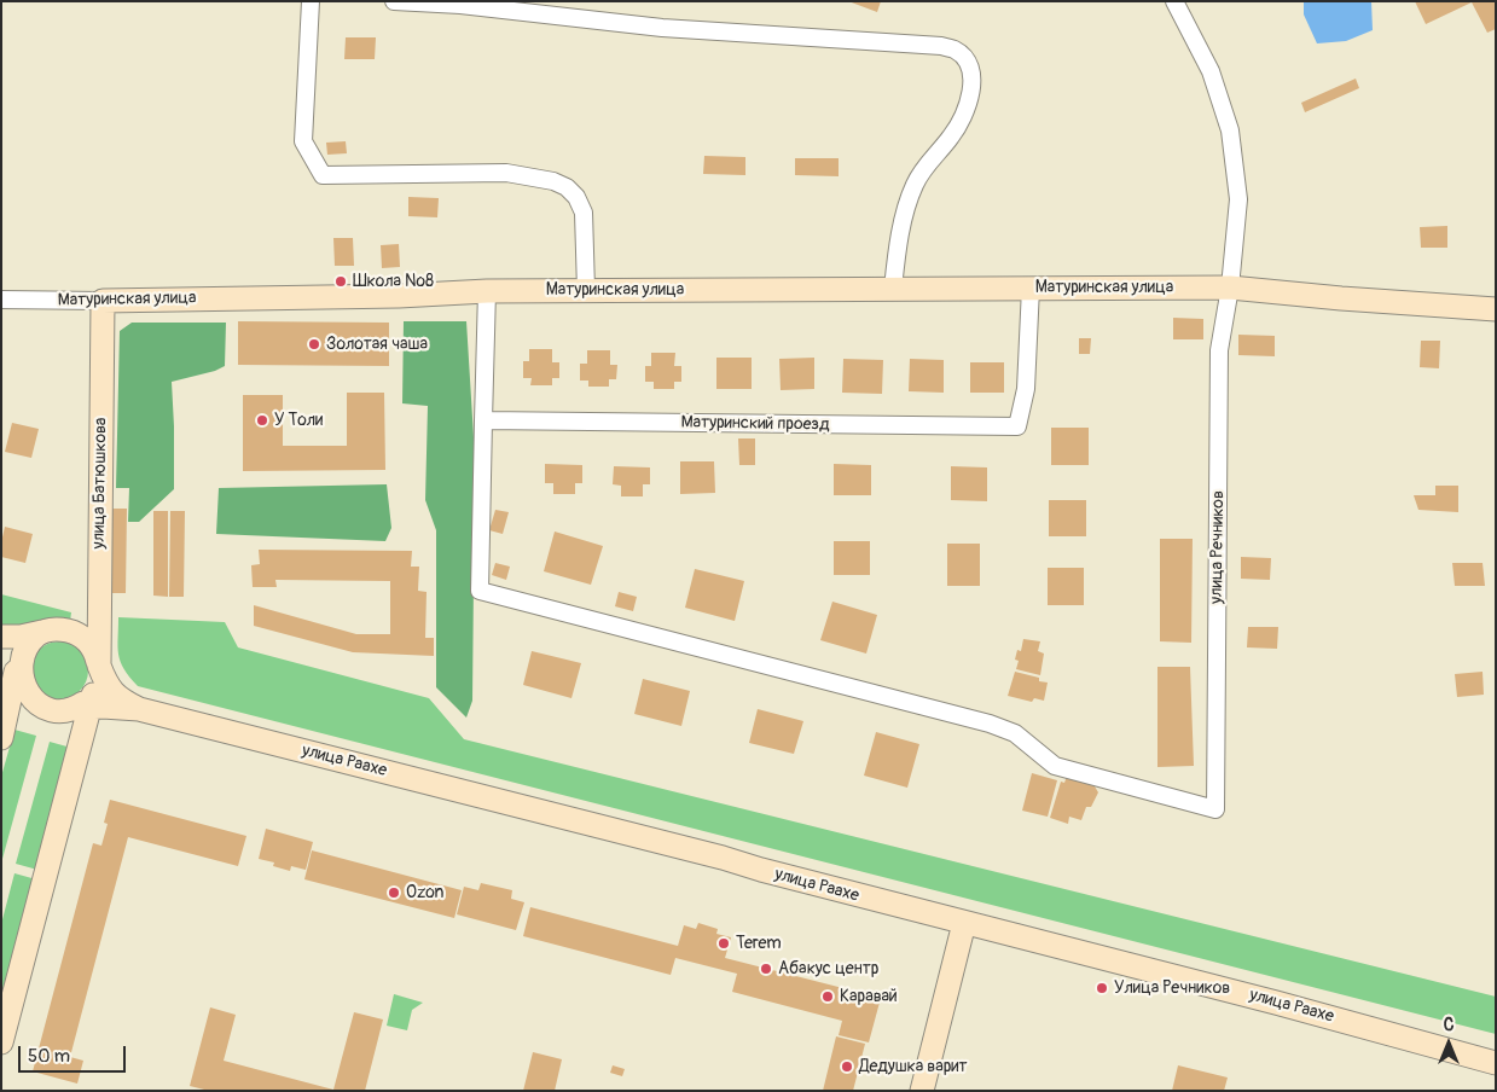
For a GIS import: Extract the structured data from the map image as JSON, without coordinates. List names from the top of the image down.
{
  "streets": {
    "street": [
      "Матуринская улица",
      "Матуринский проезд",
      "улица Батюшкова",
      "улица Речников",
      "улица Раахе"
    ]
  },
  "crossings": [
    ["Матуринская улица", "Матуринский проезд"],
    ["Матуринская улица", "улица Батюшкова"],
    ["Матуринская улица", "улица Речников"],
    ["Матуринский проезд", "улица Речников"]
  ],
  "places": [
    "Школа №8",
    "Золотая чаша",
    "У Толи",
    "Ozon",
    "Terem",
    "Абакус центр",
    "Улица Речников",
    "Каравай",
    "Дедушка варит"
  ],
  "scale_bar": "50 m",
  "north": "top"
}
